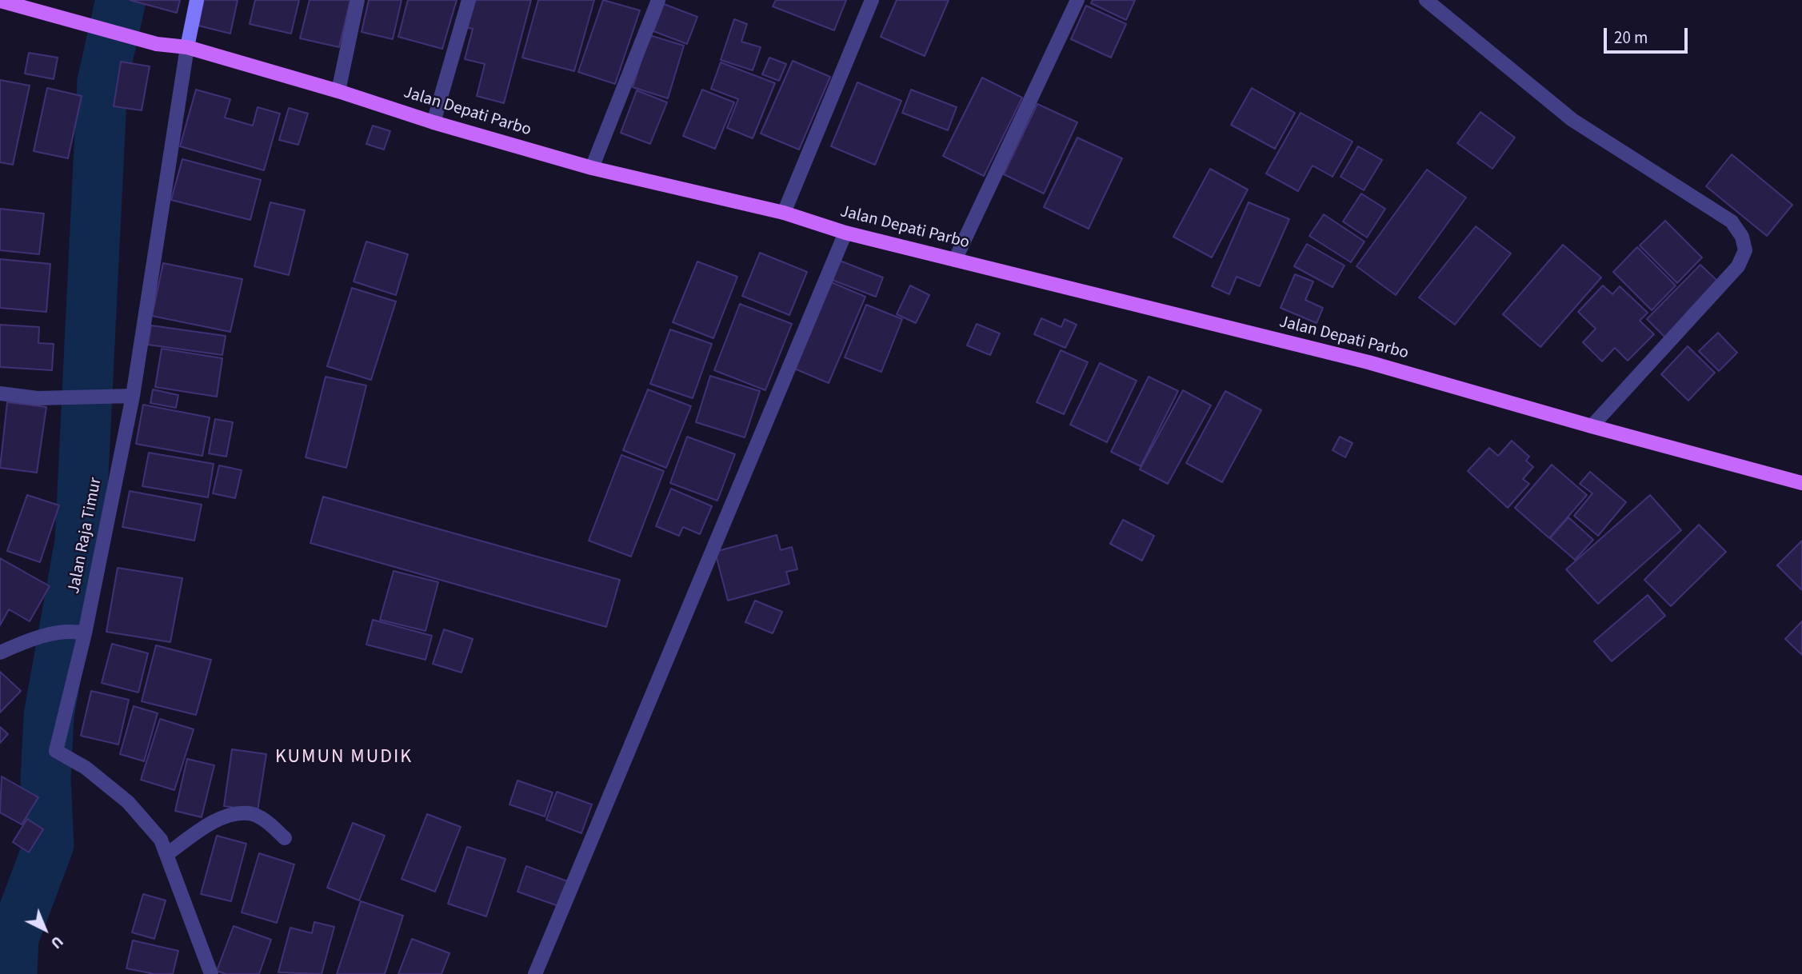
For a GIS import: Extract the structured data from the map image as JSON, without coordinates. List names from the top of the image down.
{
  "streets": {
    "main road": ["Jalan Depati Parbo"],
    "street": ["Jalan Raja Timur"]
  },
  "crossings": [
    ["Jalan Depati Parbo", "Jalan Raja Timur"]
  ],
  "districts": ["KUMUN MUDIK"],
  "scale_bar": "20 m",
  "north": "bottom right"
}
